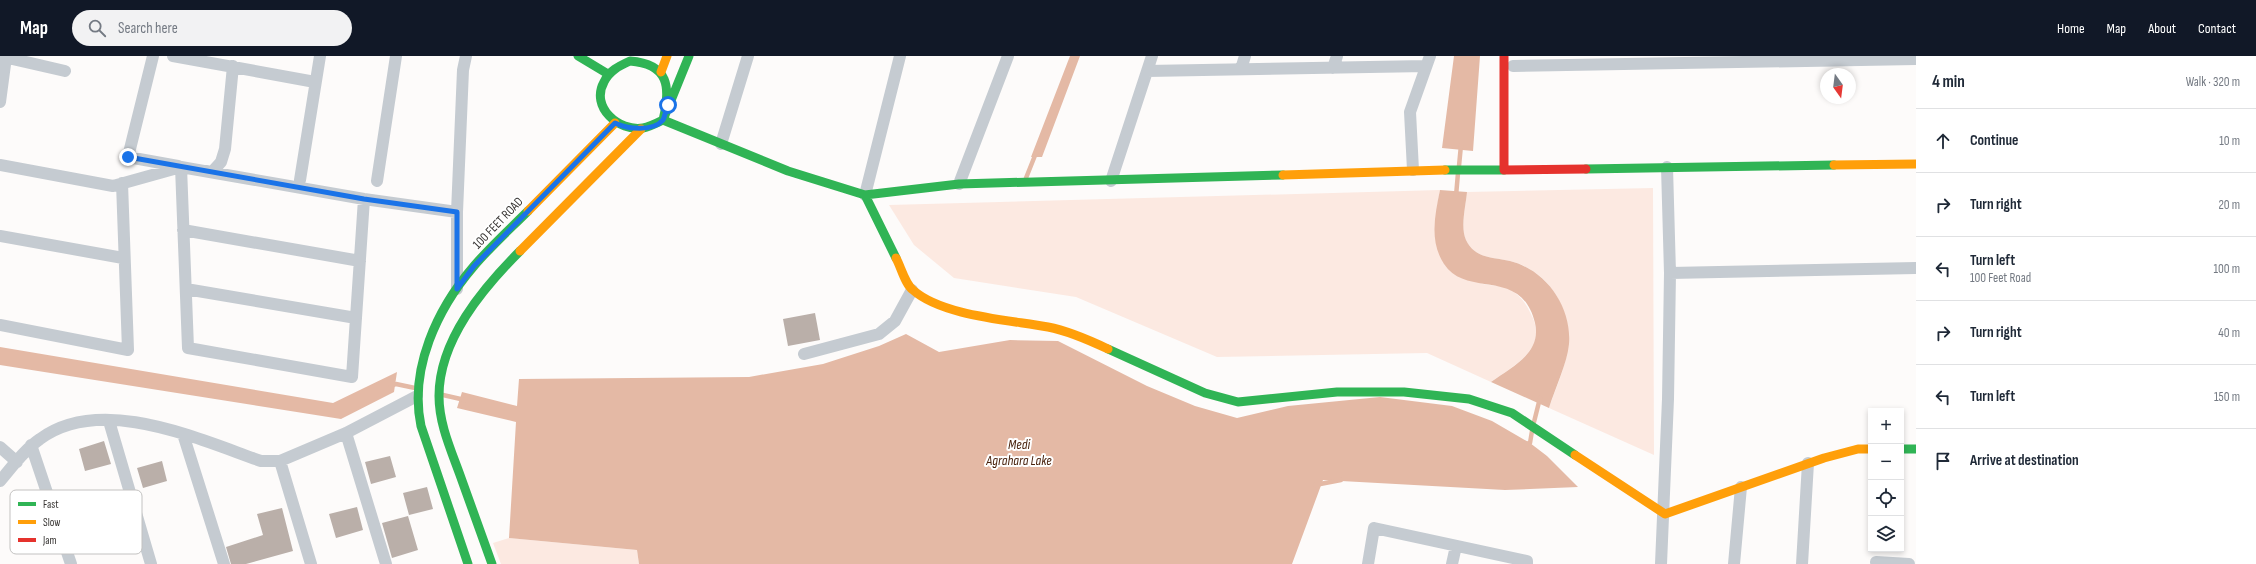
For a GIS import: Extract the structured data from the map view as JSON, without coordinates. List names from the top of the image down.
{
  "streets": {
    "street": ["100 FEET ROAD"]
  },
  "water": ["Medi Agrahara Lake"],
  "legend": ["Fast", "Slow", "Jam"],
  "north": "bottom",
  "page": {
    "header": "Map",
    "search": "Search here",
    "nav": [
      "Home",
      "Map",
      "About",
      "Contact"
    ],
    "heading": ["4 min", "Walk · 320 m"],
    "list": [
      ["Continue", "10 m"],
      ["Turn right", "20 m"],
      ["Turn left", "100 Feet Road", "100 m"],
      ["Turn right", "40 m"],
      ["Turn left", "150 m"],
      "Arrive at destination"
    ],
    "map_buttons": ["+", "−"]
  }
}
